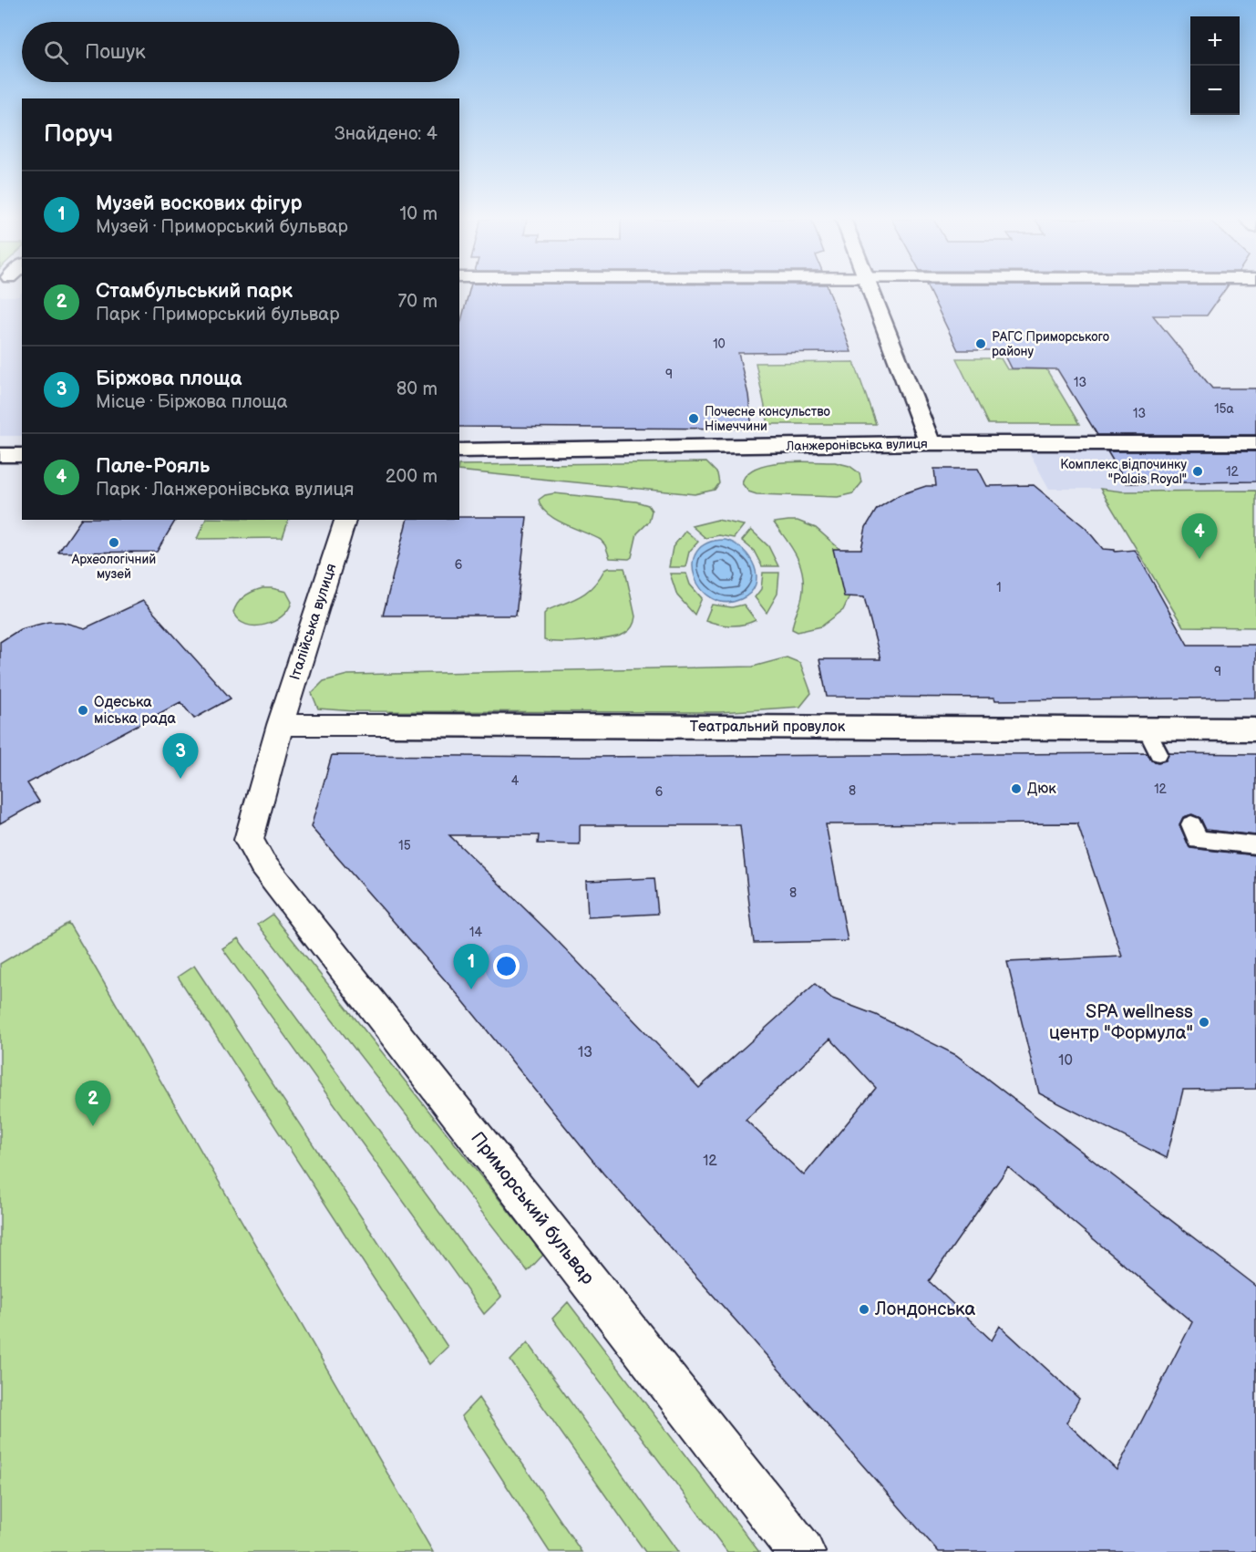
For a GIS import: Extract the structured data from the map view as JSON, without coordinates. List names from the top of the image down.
{
  "streets": {
    "street": [
      "Ланжеронівська вулиця",
      "Італійська вулиця",
      "Театральний провулок",
      "Приморський бульвар"
    ]
  },
  "crossings": [
    ["Італійська вулиця", "Театральний провулок"],
    ["Італійська вулиця", "Приморський бульвар"]
  ],
  "places": [
    "РАГС Приморського району",
    "Почесне консульство Німеччини",
    "Комплекс відпочинку \"Palais Royal\"",
    "Археологічний музей",
    "Одеська міська рада",
    "Дюк",
    "SPA wellness центр \"Формула\"",
    "Лондонська"
  ],
  "house_numbers": [
    "10",
    "9",
    "13",
    "15а",
    "13",
    "12",
    "6",
    "1",
    "9",
    "4",
    "12",
    "8",
    "6",
    "15",
    "8",
    "14",
    "13",
    "10",
    "12"
  ],
  "page": {
    "map_buttons": ["+", "−"],
    "search": "Пошук",
    "heading": ["Поруч", "Знайдено: 4"],
    "list": [
      {
        "mark": "1",
        "name": "Музей воскових фігур",
        "note": "Музей · Приморський бульвар",
        "value": "10 m"
      },
      {
        "mark": "2",
        "name": "Стамбульський парк",
        "note": "Парк · Приморський бульвар",
        "value": "70 m"
      },
      {
        "mark": "3",
        "name": "Біржова площа",
        "note": "Місце · Біржова площа",
        "value": "80 m"
      },
      {
        "mark": "4",
        "name": "Пале-Рояль",
        "note": "Парк · Ланжеронівська вулиця",
        "value": "200 m"
      }
    ],
    "pins": [
      "4",
      "3",
      "1",
      "2"
    ]
  }
}
